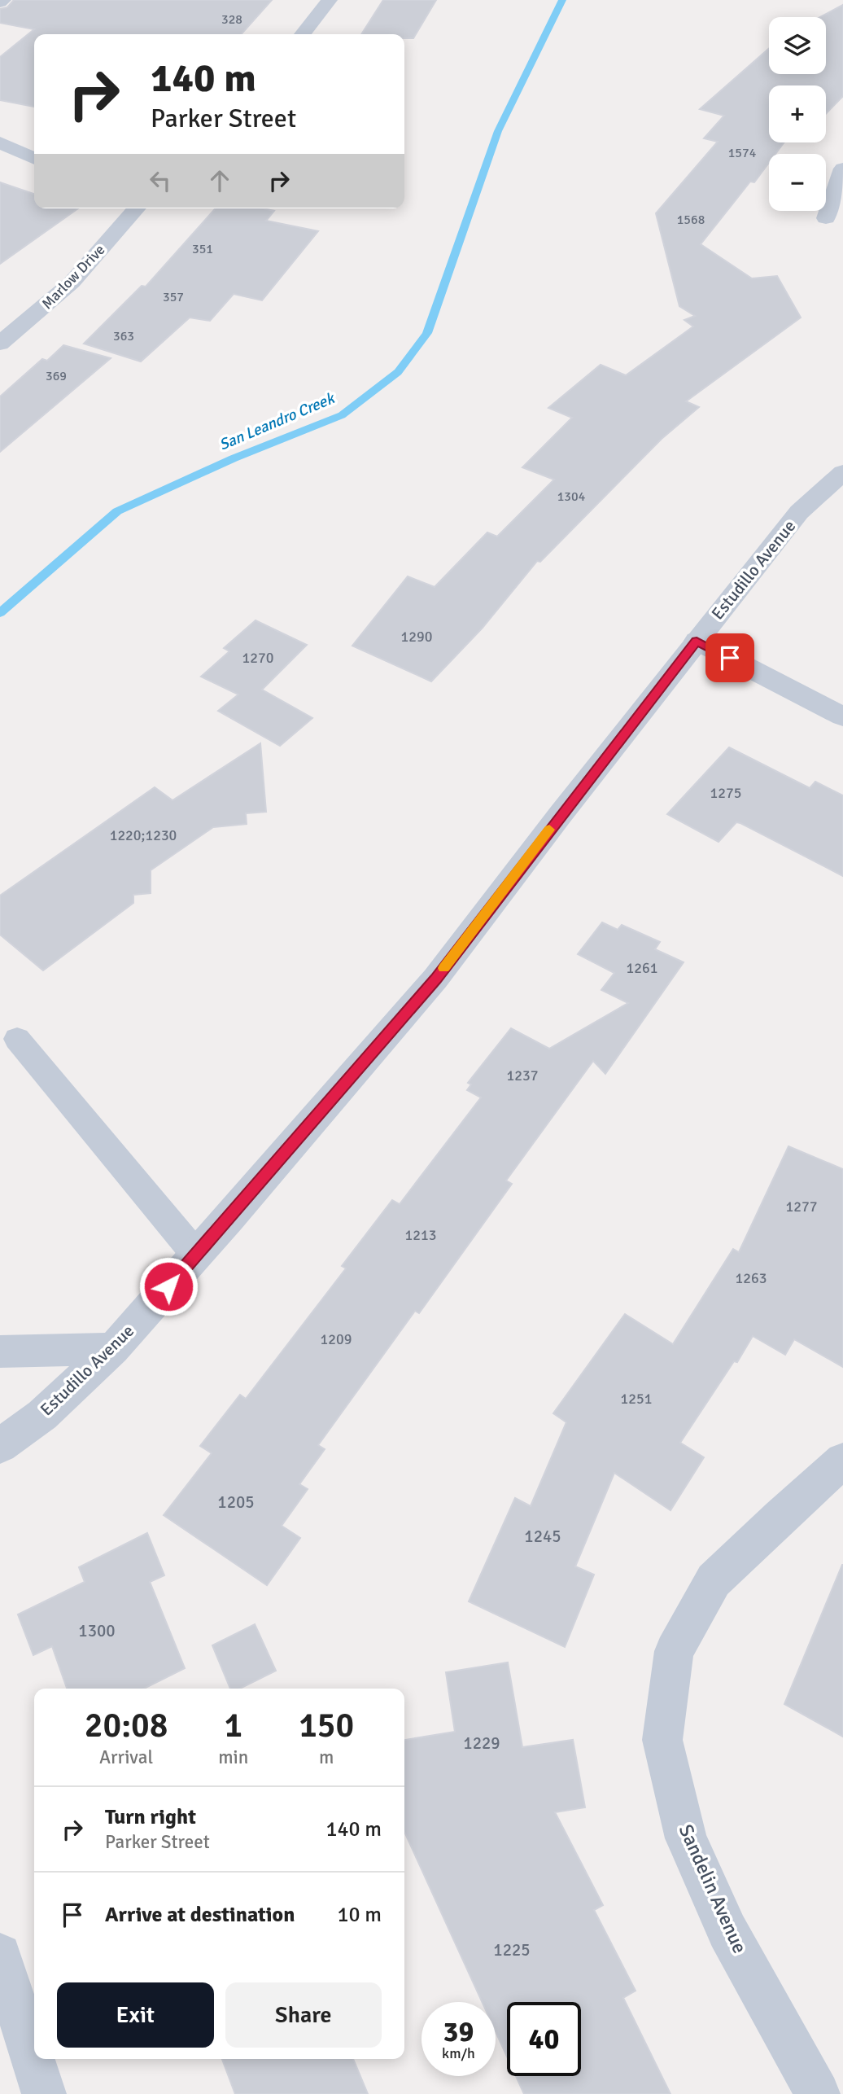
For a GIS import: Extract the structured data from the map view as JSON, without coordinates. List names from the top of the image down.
{
  "streets": {
    "street": ["Marlow Drive", "Estudillo Avenue", "Sandelin Avenue"]
  },
  "water": ["San Leandro Creek"],
  "house_numbers": [
    "328",
    "1574",
    "1568",
    "351",
    "357",
    "363",
    "369",
    "1304",
    "1290",
    "1270",
    "1275",
    "1220;1230",
    "1261",
    "1237",
    "1277",
    "1213",
    "1263",
    "1209",
    "1251",
    "1205",
    "1245",
    "1300",
    "1229",
    "1225"
  ],
  "page": {
    "map_buttons": ["+", "−"],
    "turn": ["140 m", "Parker Street"],
    "eta": [
      "20:08",
      "Arrival",
      "1",
      "min",
      "150",
      "m"
    ],
    "list": [
      {
        "name": "Turn right",
        "note": "Parker Street",
        "value": "140 m"
      },
      {
        "name": "Arrive at destination",
        "value": "10 m"
      }
    ],
    "buttons": ["Exit", "Share"],
    "speed": "39 km/h",
    "limit": "40"
  }
}
